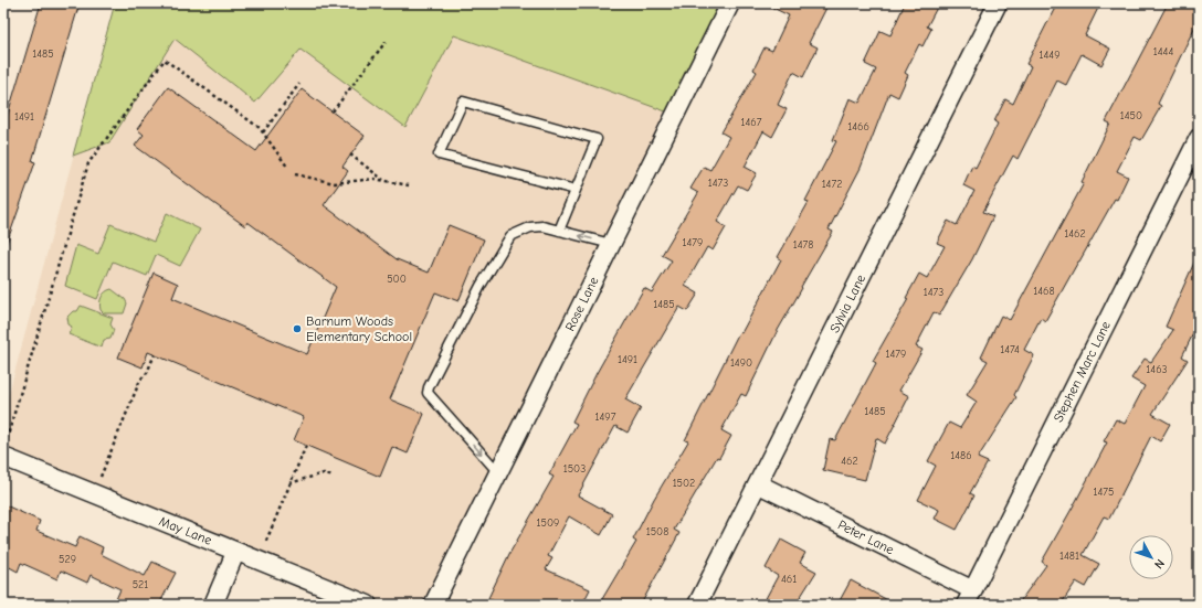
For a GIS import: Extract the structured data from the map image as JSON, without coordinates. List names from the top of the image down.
{
  "streets": {
    "street": [
      "Rose Lane",
      "Sylvia Lane",
      "Stephen Marc Lane",
      "May Lane",
      "Peter Lane"
    ]
  },
  "crossings": [
    ["Sylvia Lane", "Peter Lane"],
    ["Stephen Marc Lane", "Peter Lane"]
  ],
  "places": ["Barnum Woods Elementary School"],
  "house_numbers": [
    "1444",
    "1485",
    "1449",
    "1450",
    "1491",
    "1467",
    "1466",
    "1473",
    "1472",
    "1462",
    "1479",
    "1478",
    "500",
    "1468",
    "1473",
    "1485",
    "1474",
    "1479",
    "1491",
    "1490",
    "1463",
    "1485",
    "1497",
    "1486",
    "462",
    "1503",
    "1502",
    "1475",
    "1509",
    "1508",
    "1481",
    "529",
    "461",
    "521"
  ],
  "north": "bottom right"
}
